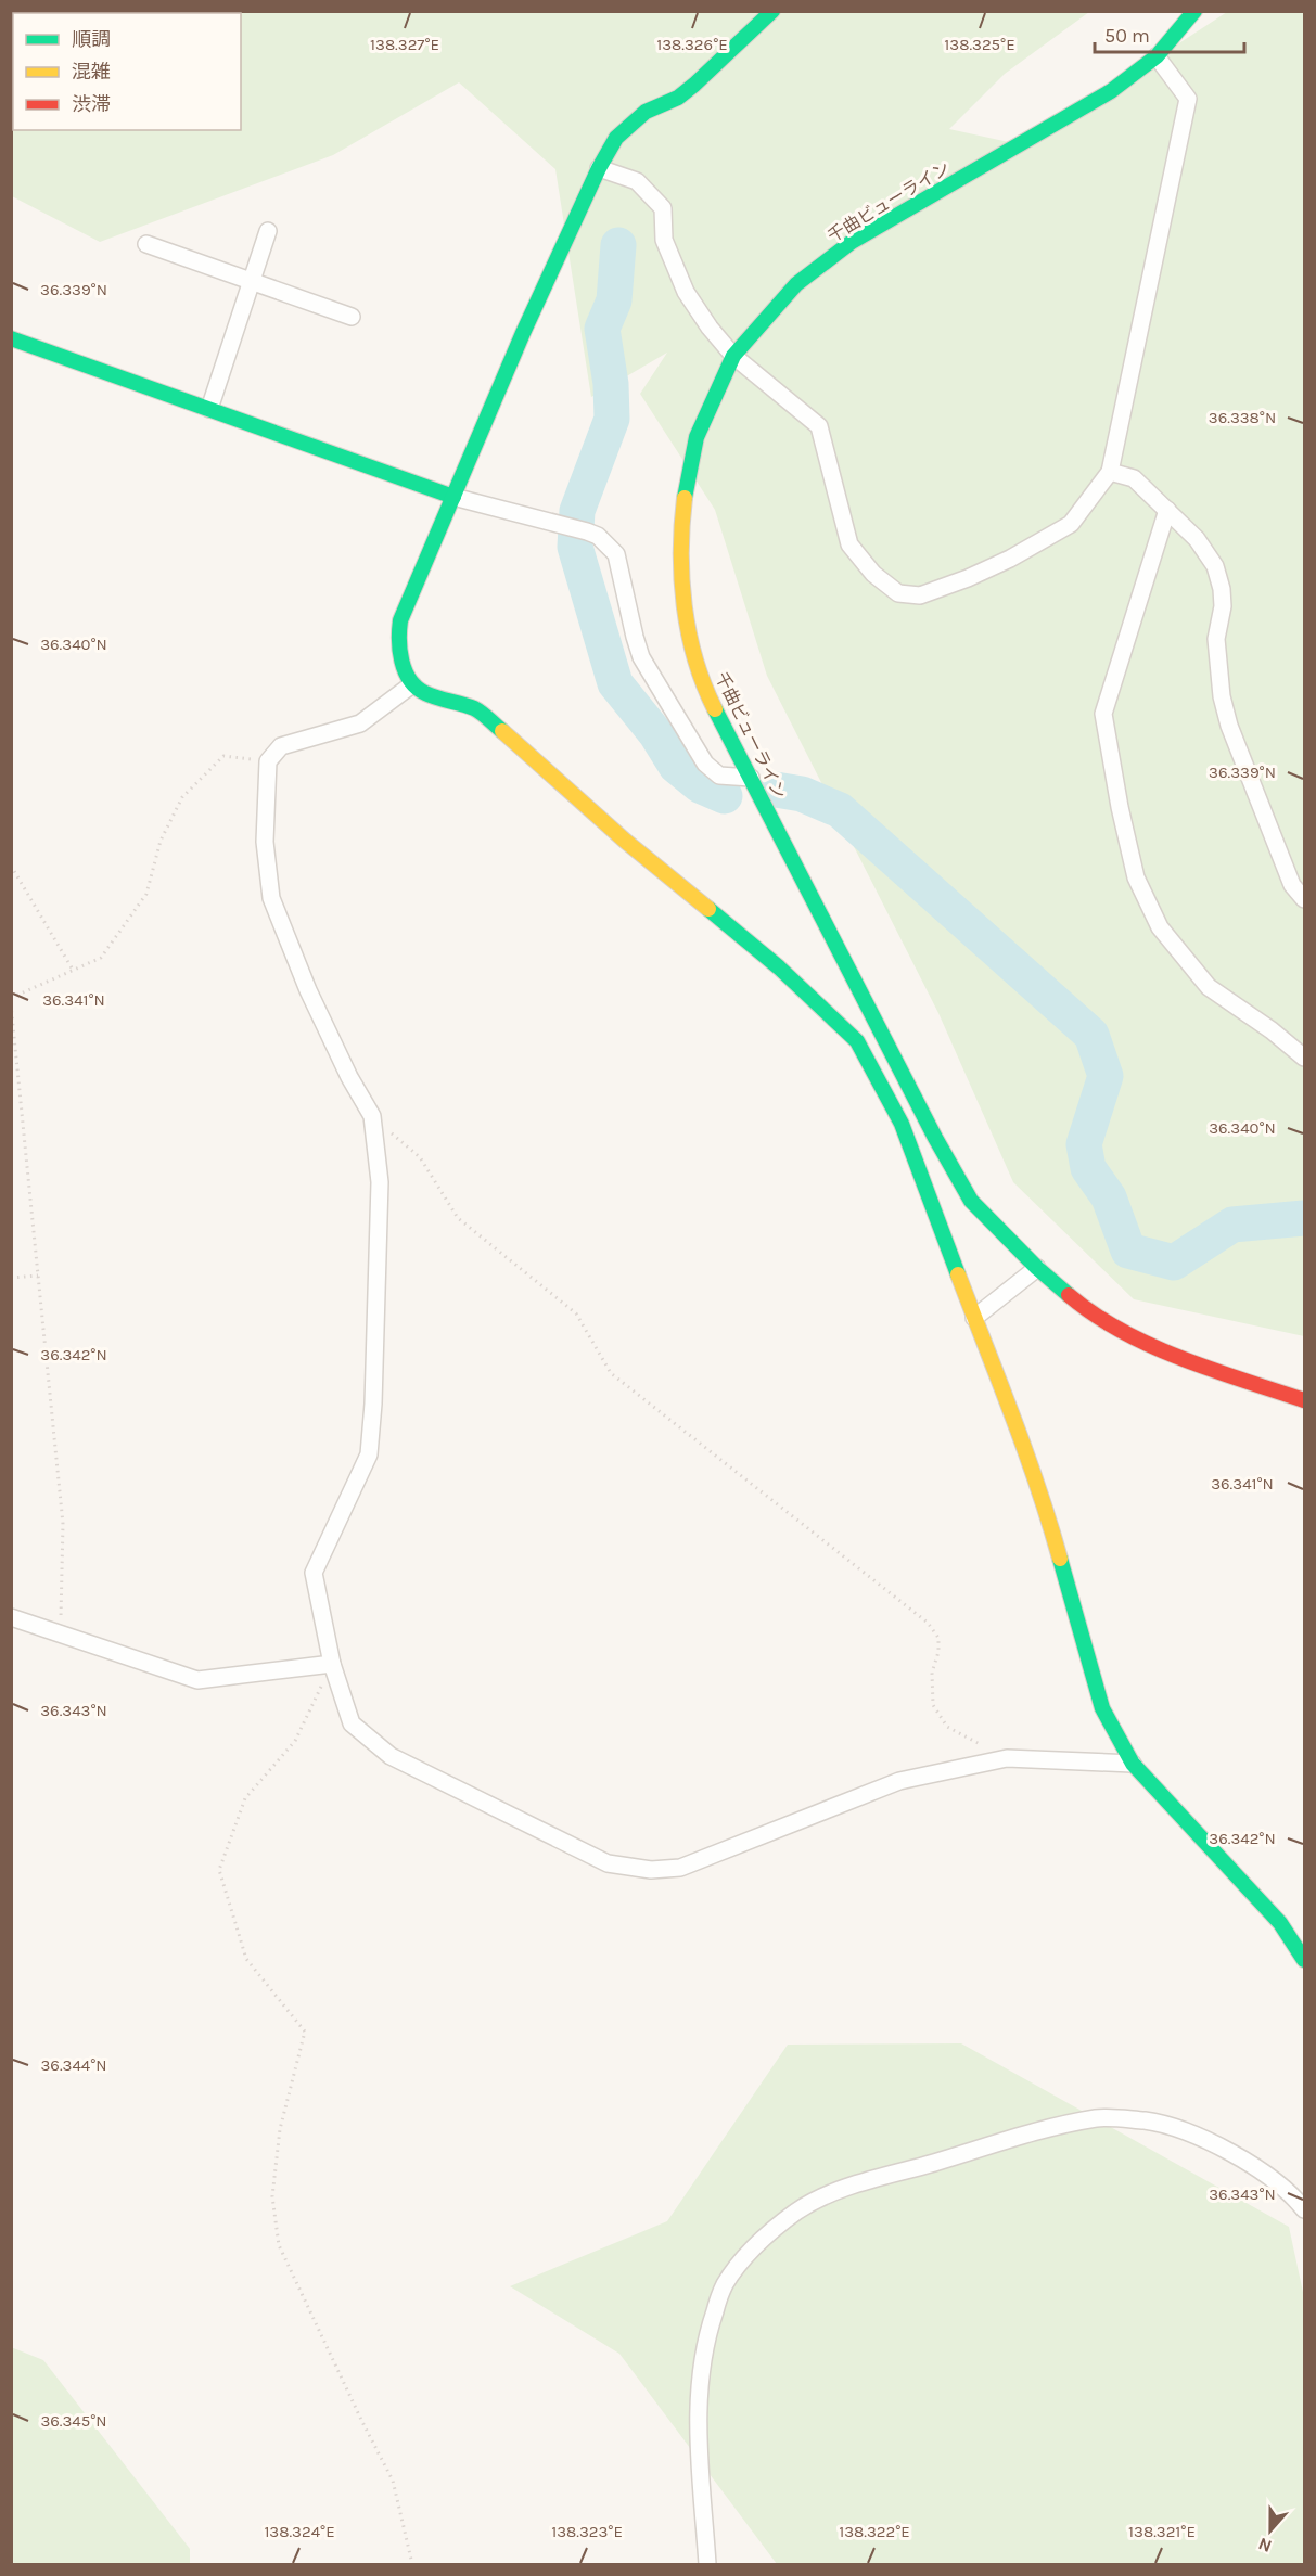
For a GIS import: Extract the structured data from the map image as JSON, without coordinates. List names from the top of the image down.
{
  "streets": {
    "street": ["千曲ビューライン"]
  },
  "legend": ["順調", "混雑", "渋滞"],
  "scale_bar": "50 m",
  "north": "bottom",
  "coordinates": [
    "138.326°E",
    "138.327°E",
    "138.325°E",
    "36.339°N",
    "36.338°N",
    "36.340°N",
    "36.341°N",
    "36.342°N",
    "36.343°N",
    "36.344°N",
    "36.345°N",
    "138.324°E",
    "138.323°E",
    "138.322°E",
    "138.321°E"
  ]
}
